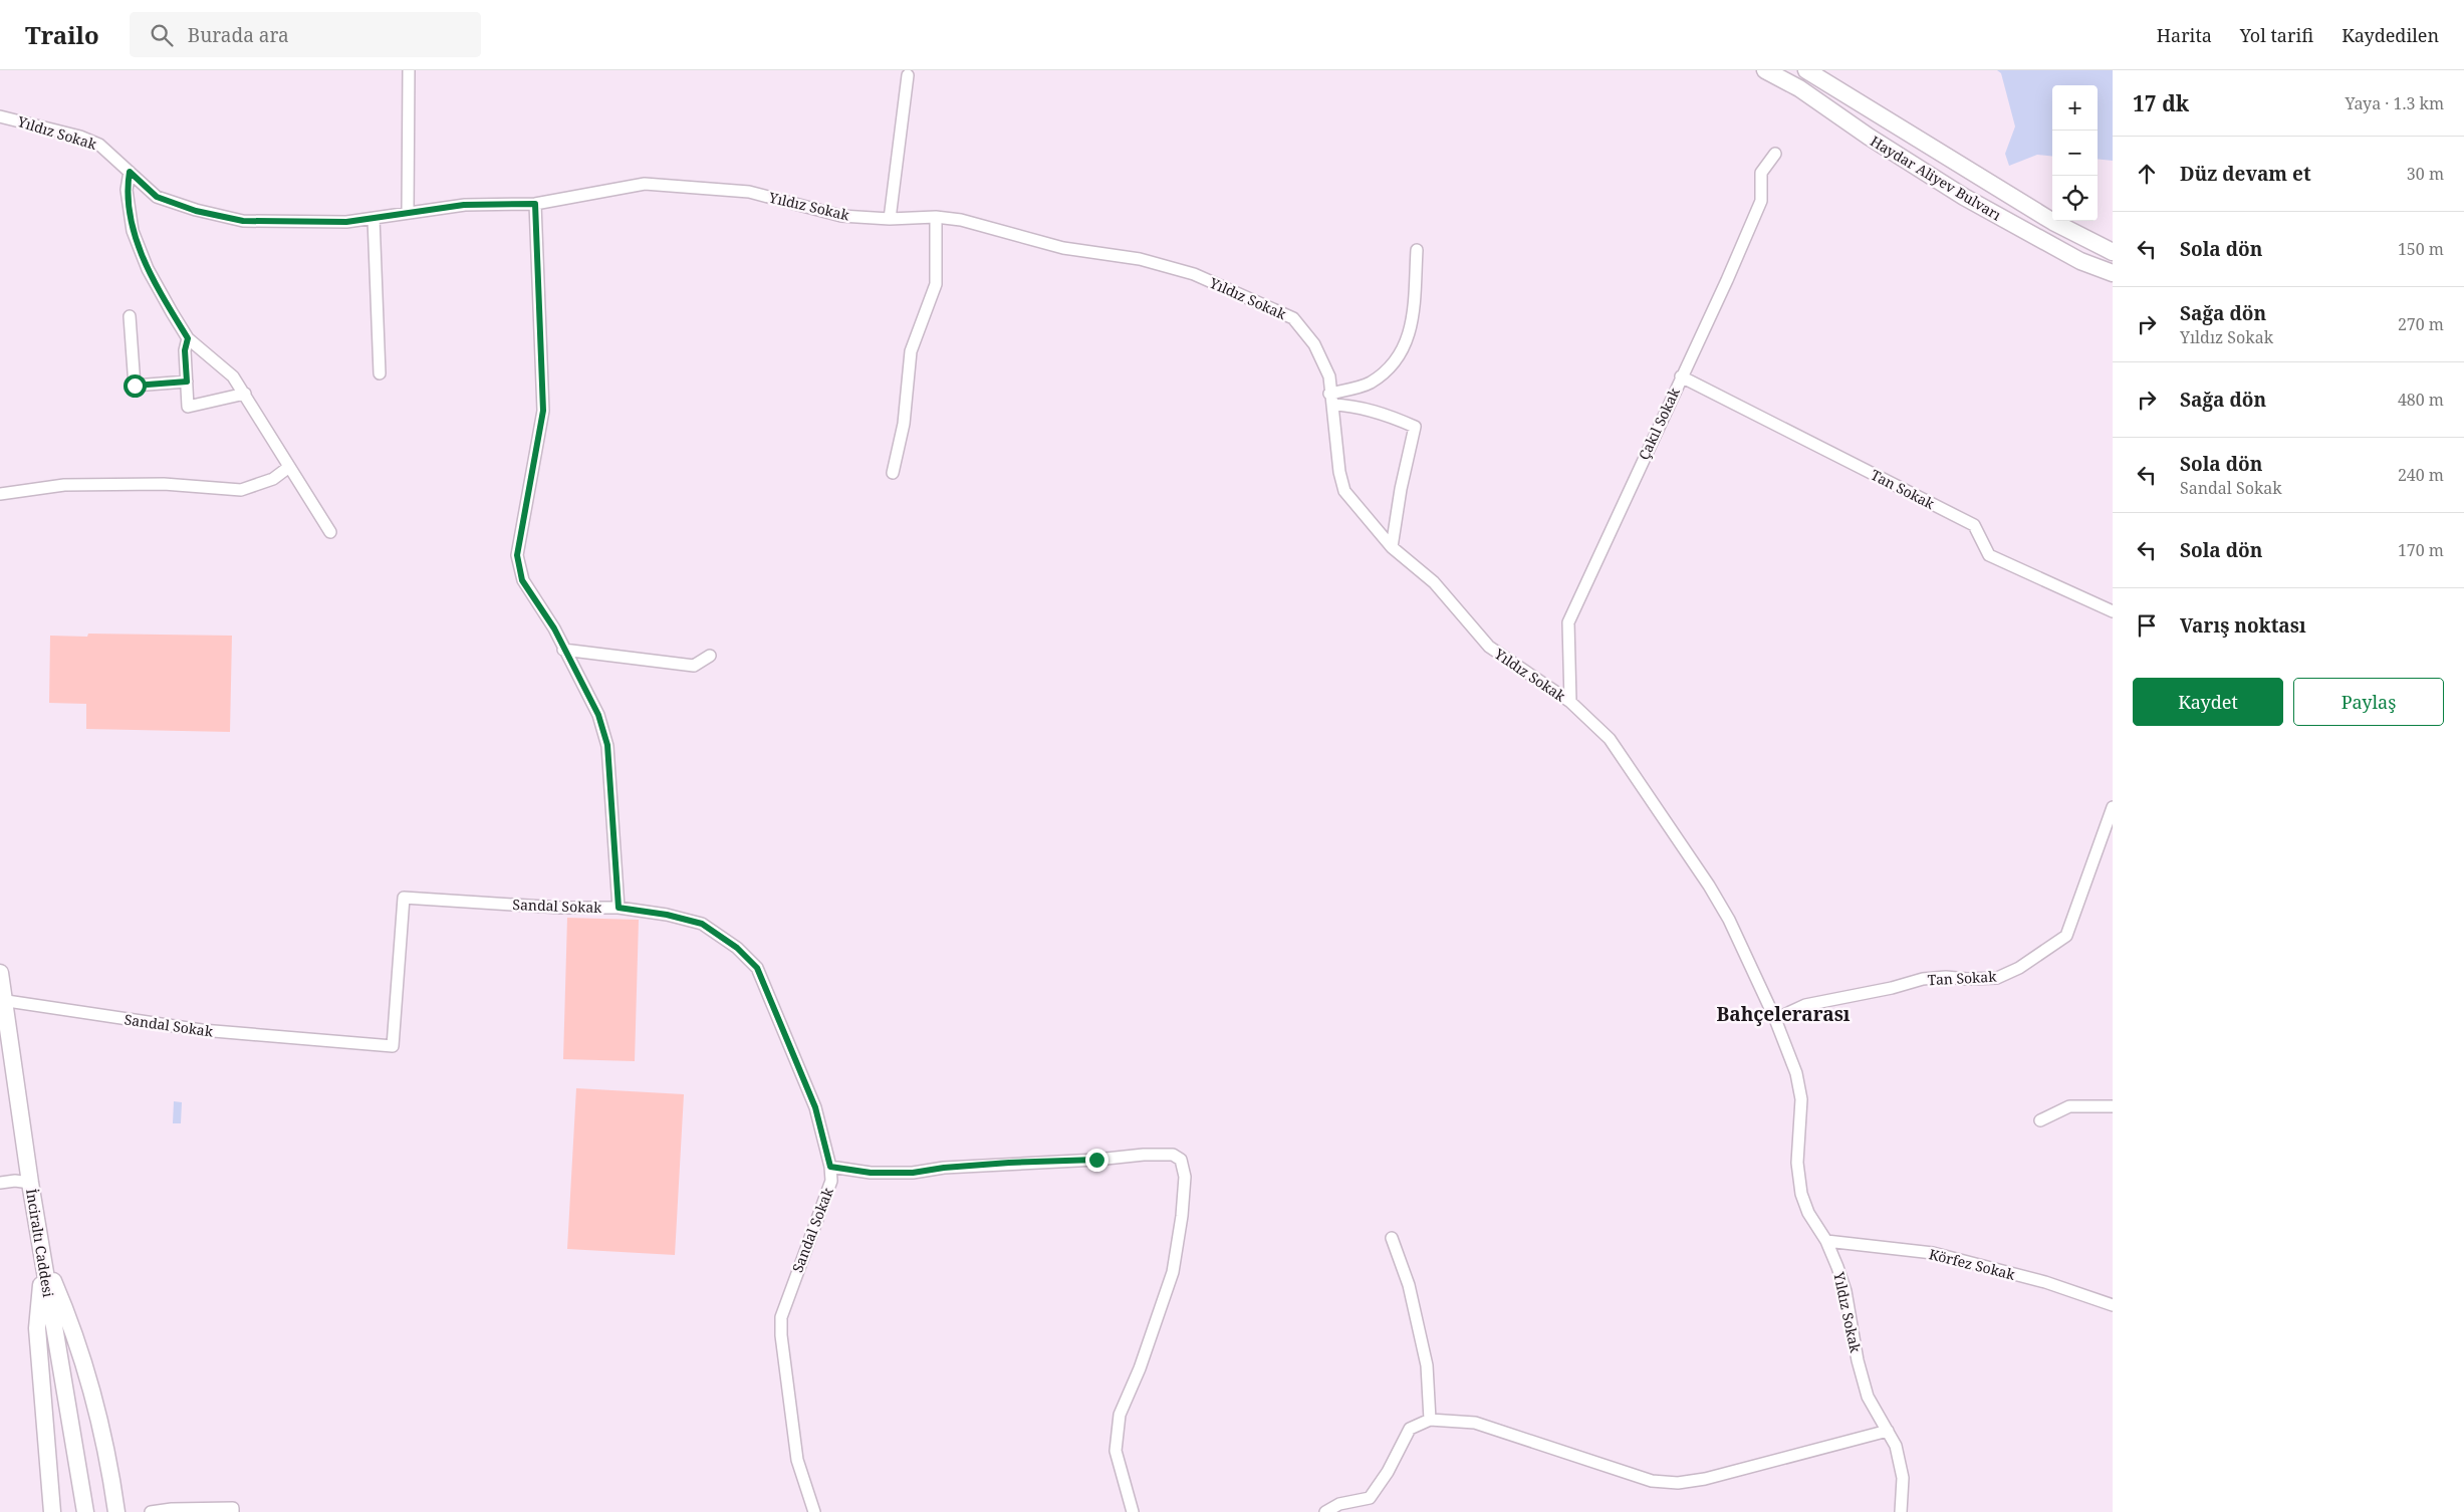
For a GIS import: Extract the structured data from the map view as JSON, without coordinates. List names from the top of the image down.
{
  "streets": {
    "main road": ["Haydar Aliyev Bulvarı", "İnciraltı Caddesi"],
    "street": [
      "Yıldız Sokak",
      "Çakıl Sokak",
      "Tan Sokak",
      "Sandal Sokak",
      "Körfez Sokak"
    ]
  },
  "crossings": [
    ["Yıldız Sokak", "Çakıl Sokak"],
    ["Yıldız Sokak", "Tan Sokak"],
    ["Yıldız Sokak", "Körfez Sokak"],
    ["Çakıl Sokak", "Tan Sokak"],
    ["Sandal Sokak", "İnciraltı Caddesi"]
  ],
  "districts": ["Bahçelerarası"],
  "page": {
    "header": "Trailo",
    "search": "Burada ara",
    "nav": ["Harita", "Yol tarifi", "Kaydedilen"],
    "heading": ["17 dk", "Yaya · 1.3 km"],
    "map_buttons": ["+", "−"],
    "list": [
      ["Düz devam et", "30 m"],
      ["Sola dön", "150 m"],
      ["Sağa dön", "Yıldız Sokak", "270 m"],
      ["Sağa dön", "480 m"],
      ["Sola dön", "Sandal Sokak", "240 m"],
      ["Sola dön", "170 m"],
      "Varış noktası"
    ],
    "buttons": ["Kaydet", "Paylaş"]
  }
}
